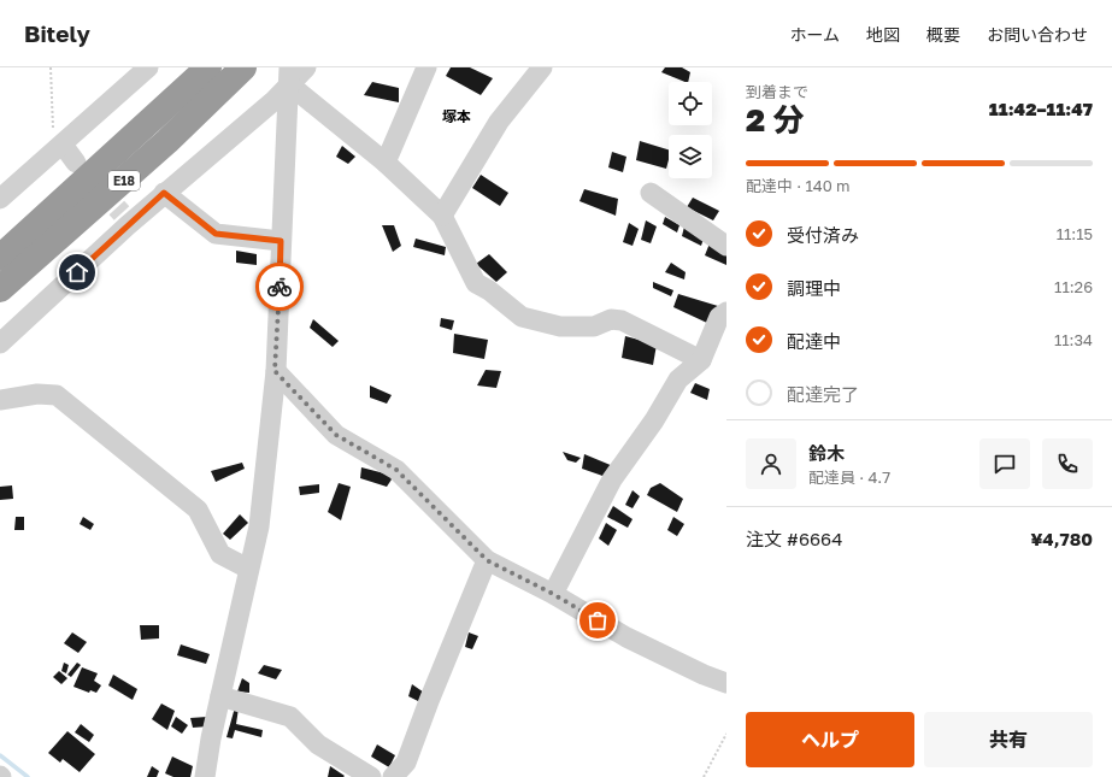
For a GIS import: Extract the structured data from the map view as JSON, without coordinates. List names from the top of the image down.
{
  "streets": {
    "highway": ["E18"]
  },
  "districts": ["塚本"],
  "page": {
    "header": "Bitely",
    "nav": [
      "ホーム",
      "地図",
      "概要",
      "お問い合わせ"
    ],
    "heading": ["2 分", "到着まで", "11:42–11:47"],
    "panel": [
      "鈴木",
      "配達員 · 4.7",
      "注文 #6664",
      "¥4,780"
    ],
    "bar": "配達中 · 140 m",
    "list": [
      ["受付済み", "11:15"],
      ["調理中", "11:26"],
      ["配達中", "11:34"],
      "配達完了"
    ],
    "buttons": ["ヘルプ", "共有"]
  }
}
